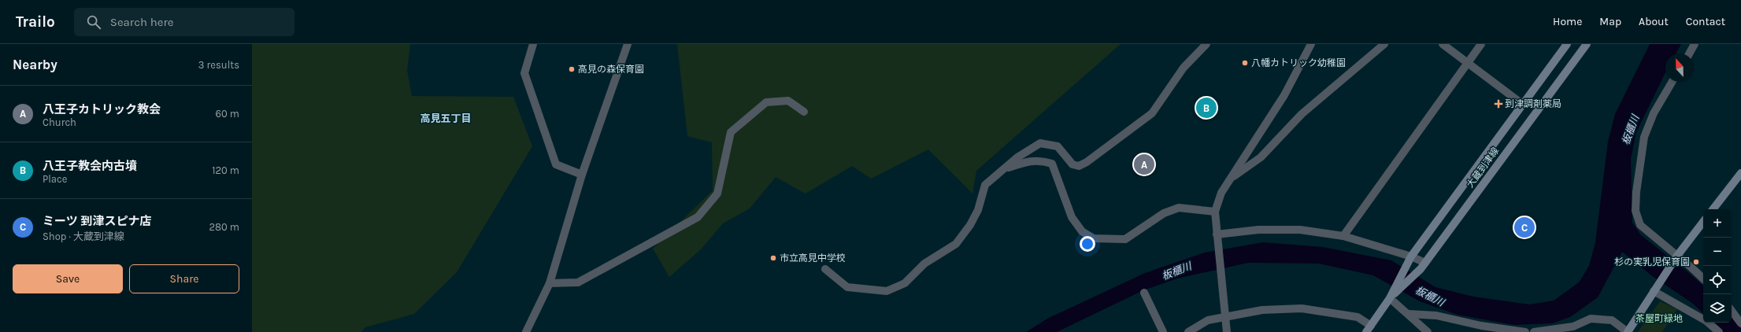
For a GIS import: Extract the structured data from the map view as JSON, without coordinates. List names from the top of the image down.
{
  "streets": {
    "main road": ["大蔵到津線"]
  },
  "districts": ["高見五丁目"],
  "water": ["板櫃川"],
  "parks": ["茶屋町緑地"],
  "places": {
    "other": [
      "八幡カトリック幼稚園",
      "高見の森保育園",
      "市立高見中学校",
      "杉の実乳児保育園"
    ],
    "health": ["到津調剤薬局"]
  },
  "north": "top",
  "page": {
    "header": "Trailo",
    "search": "Search here",
    "nav": [
      "Home",
      "Map",
      "About",
      "Contact"
    ],
    "heading": ["Nearby", "3 results"],
    "list": [
      {
        "mark": "A",
        "name": "八王子カトリック教会",
        "note": "Church",
        "value": "60 m"
      },
      {
        "mark": "B",
        "name": "八王子教会内古墳",
        "note": "Place",
        "value": "120 m"
      },
      {
        "mark": "C",
        "name": "ミーツ 到津スピナ店",
        "note": "Shop · 大蔵到津線",
        "value": "280 m"
      }
    ],
    "pins": ["B", "A", "C"],
    "map_buttons": ["+", "−"],
    "buttons": ["Save", "Share"]
  }
}
